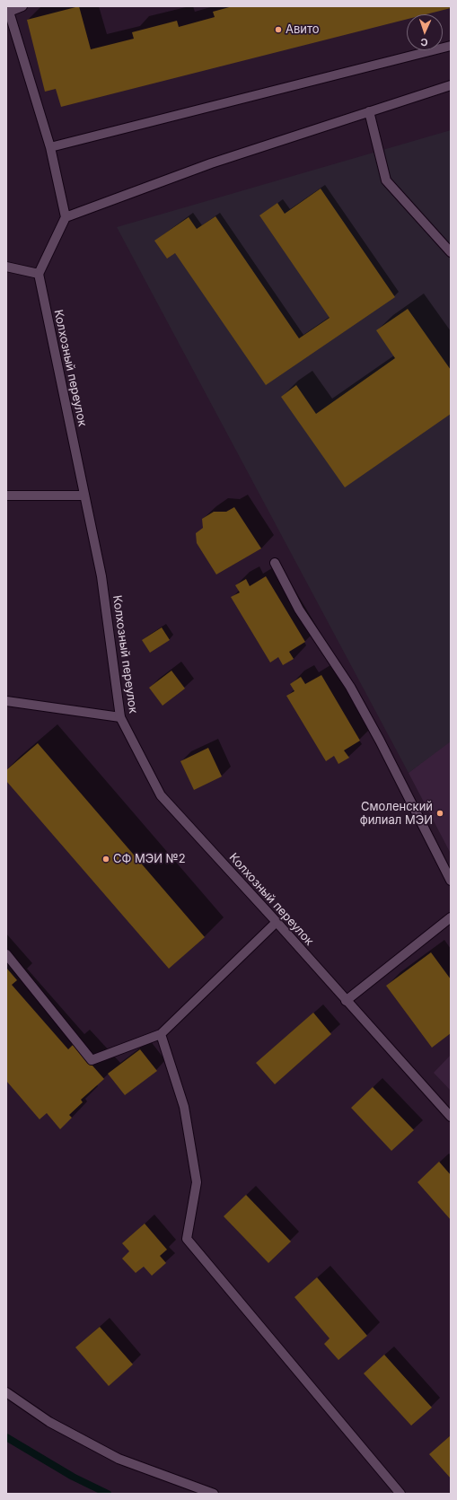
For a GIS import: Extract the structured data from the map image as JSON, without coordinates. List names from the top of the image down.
{
  "streets": {
    "street": ["Колхозный переулок"]
  },
  "places": ["Авито", "Смоленский филиал МЭИ", "СФ МЭИ №2"],
  "north": "bottom"
}
